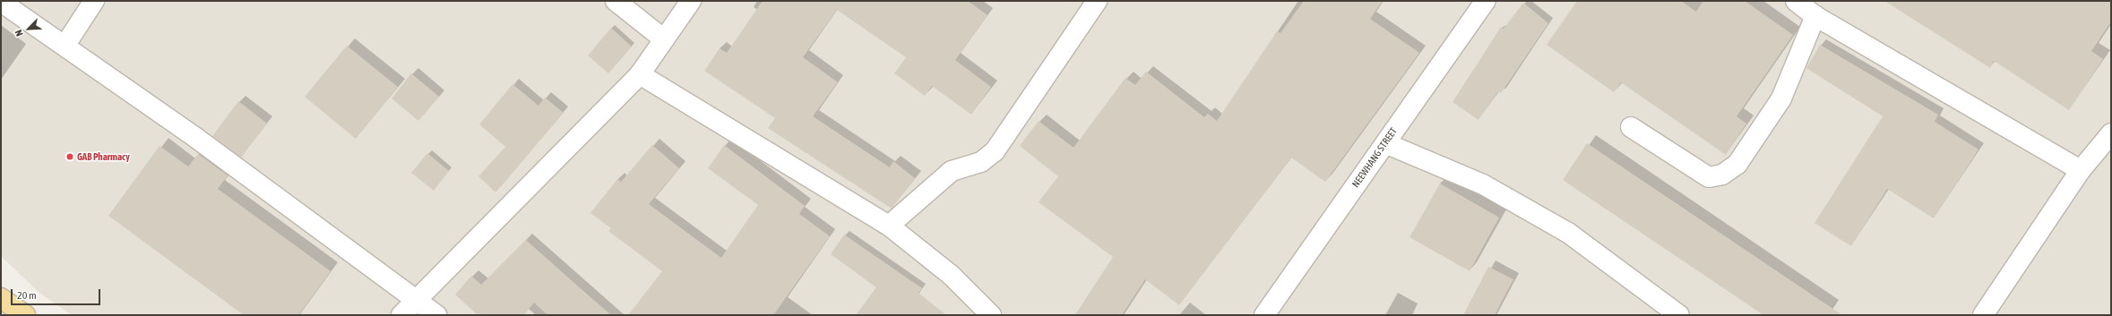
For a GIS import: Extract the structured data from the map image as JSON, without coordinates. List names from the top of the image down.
{
  "streets": {
    "street": ["NEEWHANG STREET"]
  },
  "places": ["GAB Pharmacy"],
  "scale_bar": "20 m",
  "north": "bottom left"
}
